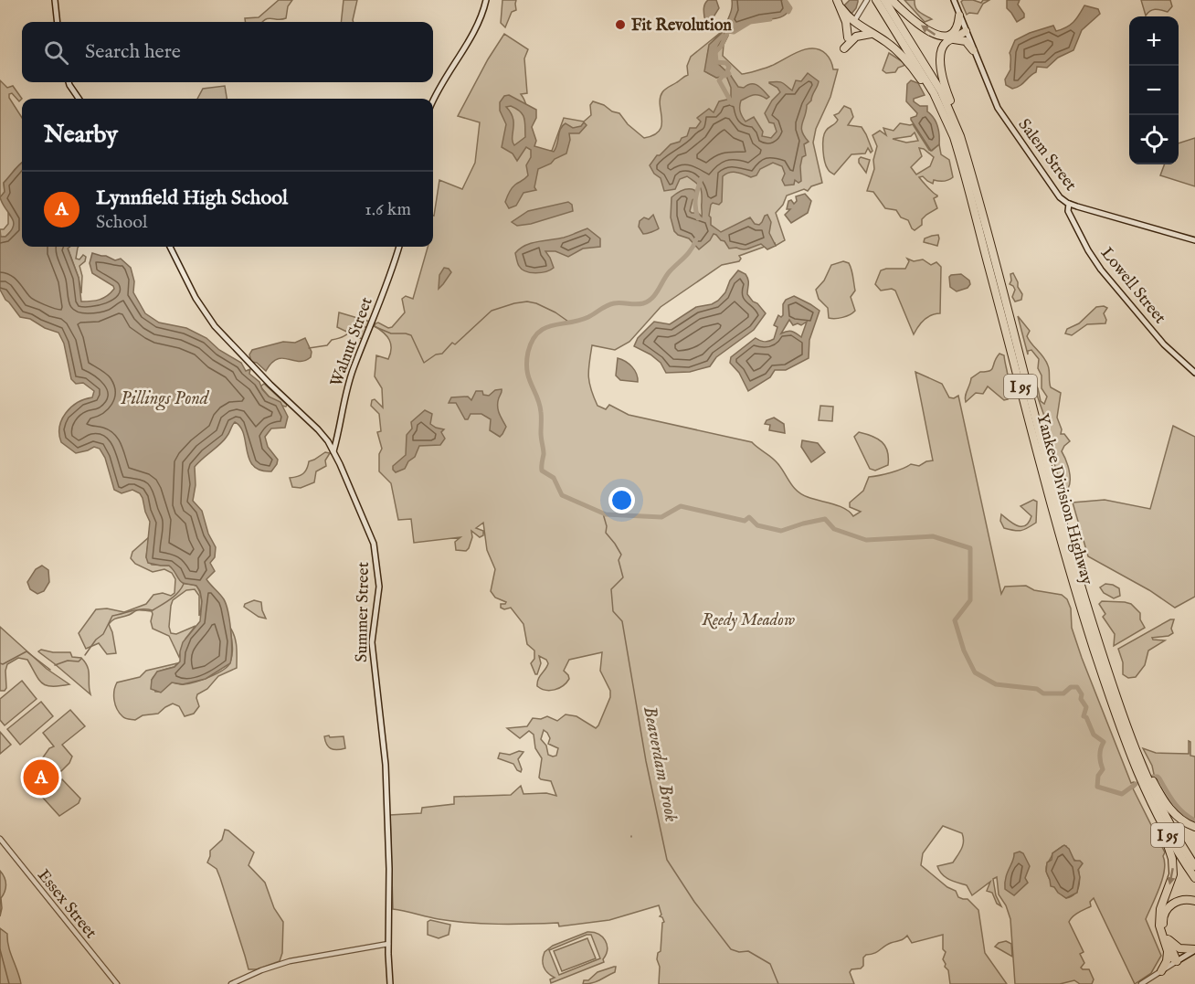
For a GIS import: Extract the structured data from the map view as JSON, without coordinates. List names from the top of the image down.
{
  "streets": {
    "highway": ["I 95", "Yankee Division Highway"],
    "main road": [
      "Salem Street",
      "Lowell Street",
      "Walnut Street",
      "Summer Street"
    ],
    "street": ["Essex Street"]
  },
  "crossings": [
    ["Salem Street", "Lowell Street"],
    ["Walnut Street", "Summer Street"]
  ],
  "water": ["Pillings Pond", "Beaverdam Brook"],
  "parks": ["Reedy Meadow"],
  "places": ["Fit Revolution"],
  "page": {
    "map_buttons": ["+", "−"],
    "search": "Search here",
    "heading": "Nearby",
    "list": [
      {
        "mark": "A",
        "name": "Lynnfield High School",
        "note": "School",
        "value": "1.6 km"
      }
    ],
    "pins": "A"
  }
}
